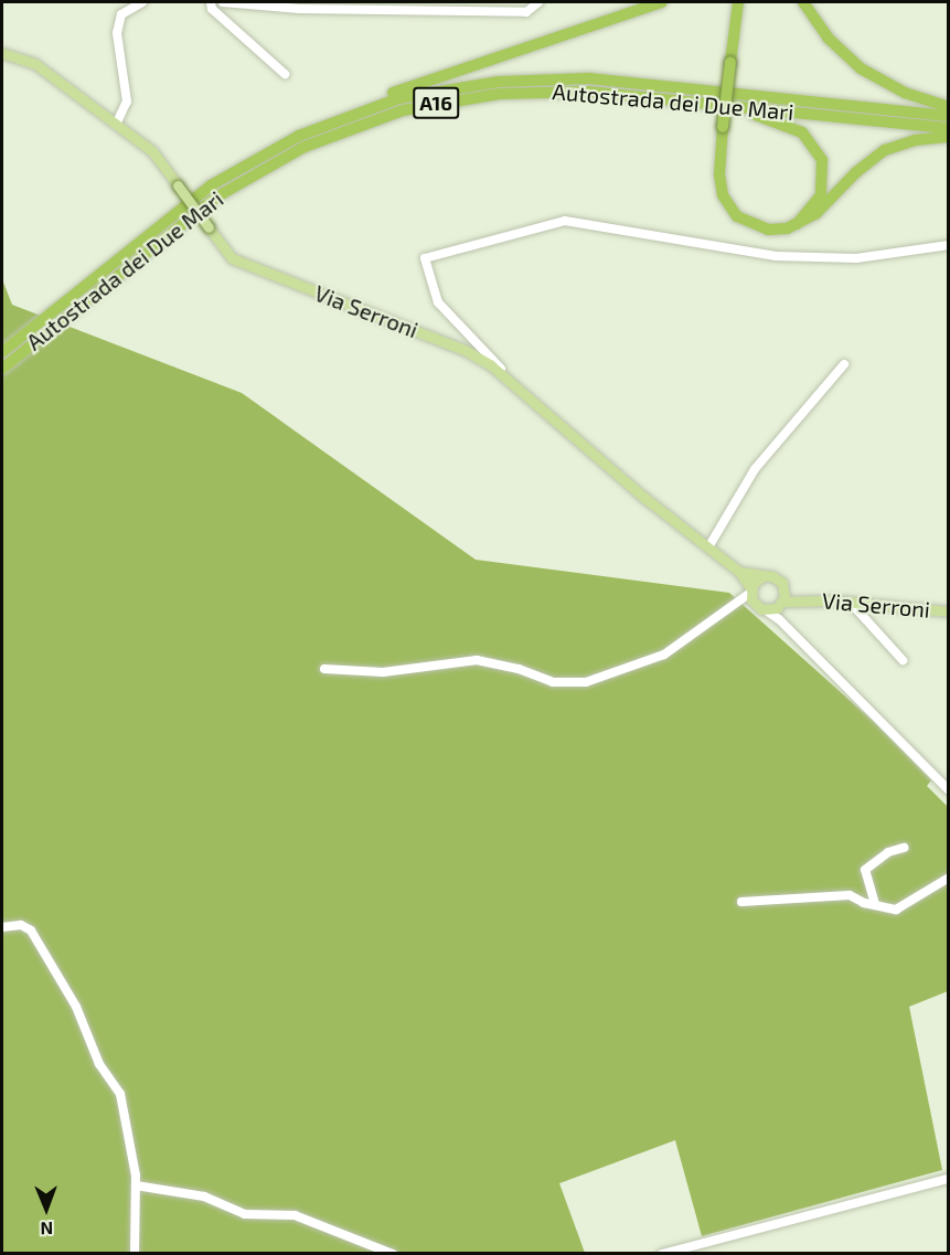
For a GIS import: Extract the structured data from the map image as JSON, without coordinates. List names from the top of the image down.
{
  "streets": {
    "highway": ["Autostrada dei Due Mari", "A16"],
    "main road": ["Via Serroni"]
  },
  "north": "bottom"
}
